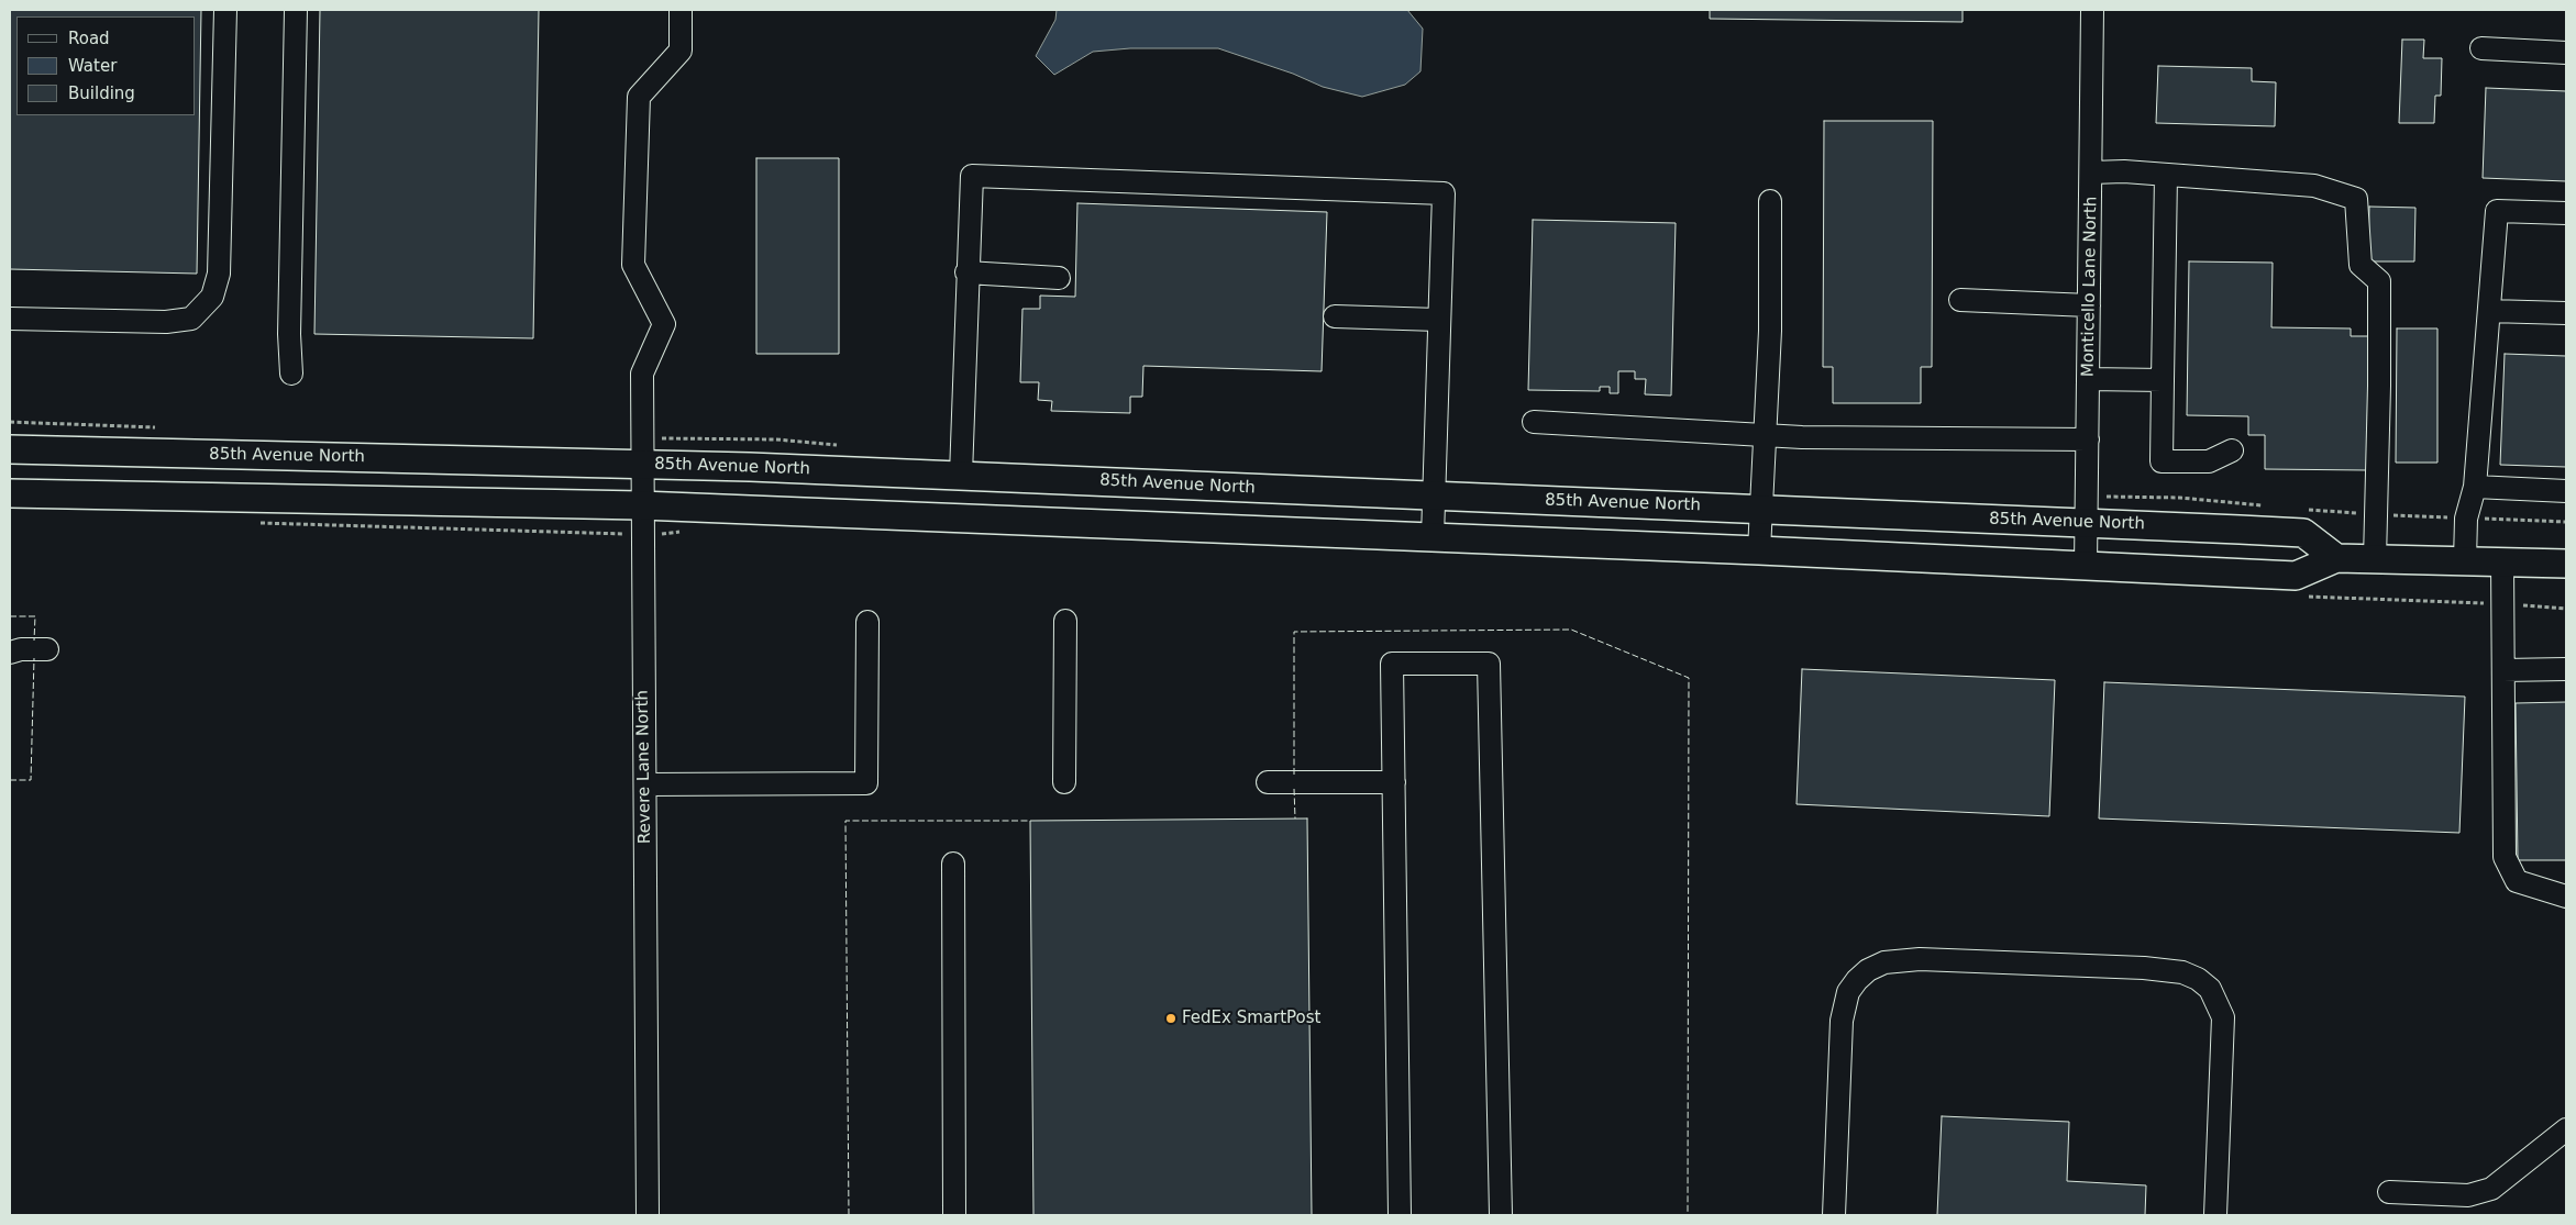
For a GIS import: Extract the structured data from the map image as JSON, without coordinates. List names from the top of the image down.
{
  "streets": {
    "main road": ["85th Avenue North"],
    "street": ["Monticello Lane North", "Revere Lane North"]
  },
  "crossings": [
    ["Monticello Lane North", "85th Avenue North"],
    ["85th Avenue North", "Revere Lane North"]
  ],
  "places": ["FedEx SmartPost"],
  "legend": ["Road", "Water", "Building"]
}
